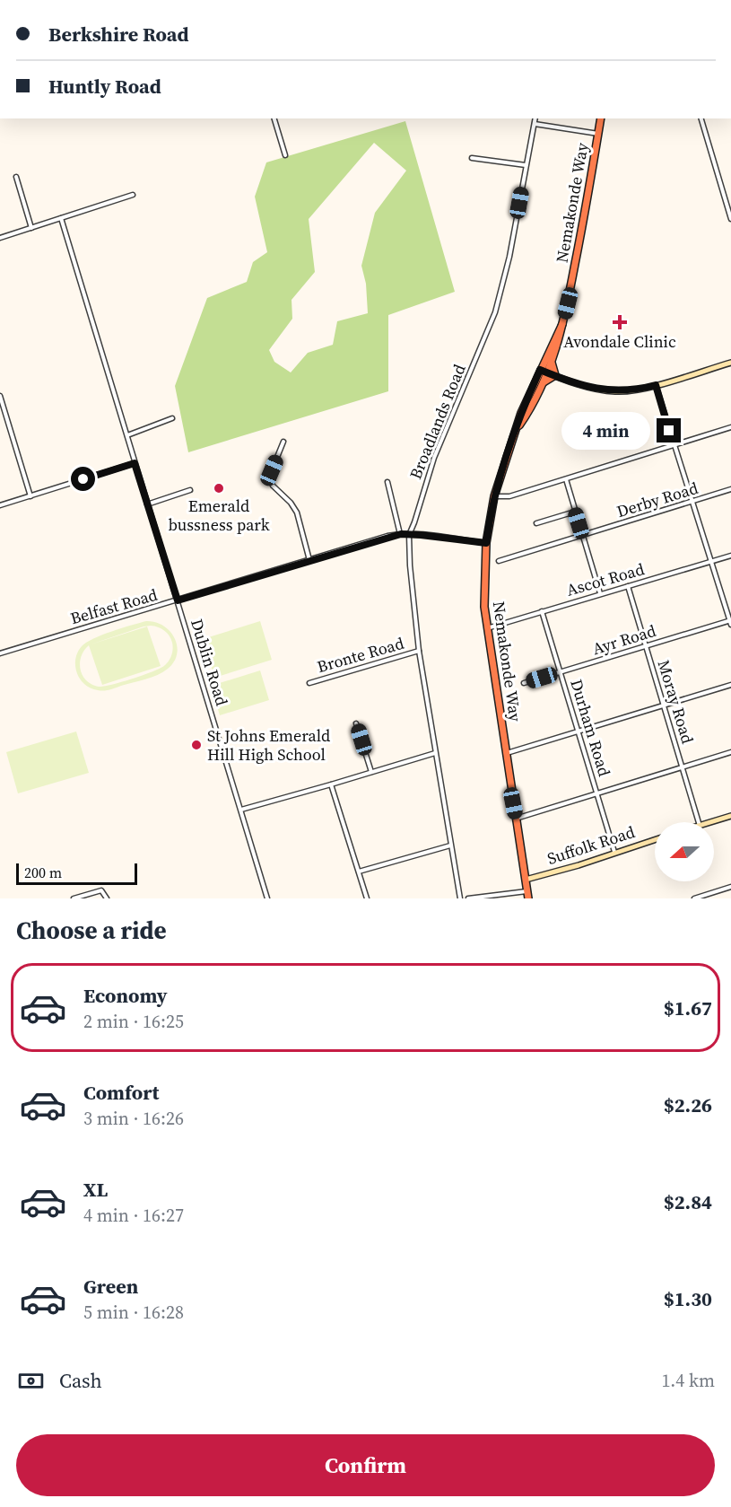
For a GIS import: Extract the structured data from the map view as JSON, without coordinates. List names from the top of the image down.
{
  "streets": {
    "highway": ["Nemakonde Way"],
    "street": [
      "Broadlands Road",
      "Derby Road",
      "Ascot Road",
      "Belfast Road",
      "Ayr Road",
      "Bronte Road",
      "Dublin Road",
      "Moray Road",
      "Durham Road",
      "Suffolk Road"
    ]
  },
  "crossings": [
    ["Nemakonde Way", "Ascot Road"],
    ["Nemakonde Way", "Belfast Road"],
    ["Nemakonde Way", "Suffolk Road"],
    ["Broadlands Road", "Belfast Road"],
    ["Broadlands Road", "Bronte Road"],
    ["Ascot Road", "Moray Road"],
    ["Ascot Road", "Durham Road"],
    ["Belfast Road", "Dublin Road"],
    ["Ayr Road", "Moray Road"],
    ["Ayr Road", "Durham Road"],
    ["Durham Road", "Suffolk Road"]
  ],
  "places": {
    "health": ["Avondale Clinic"],
    "other": ["Emerald bussness park", "St Johns Emerald Hill High School"]
  },
  "scale_bar": "200 m",
  "north": "left",
  "page": {
    "banner": ["Berkshire Road", "Huntly Road"],
    "bubble": "4 min",
    "scale": "200 m",
    "heading": "Choose a ride",
    "list": [
      {
        "name": "Economy",
        "note": "2 min · 16:25",
        "value": "$1.67"
      },
      {
        "name": "Comfort",
        "note": "3 min · 16:26",
        "value": "$2.26"
      },
      {
        "name": "XL",
        "note": "4 min · 16:27",
        "value": "$2.84"
      },
      {
        "name": "Green",
        "note": "5 min · 16:28",
        "value": "$1.30"
      }
    ],
    "pay": ["Cash", "1.4 km"],
    "buttons": "Confirm"
  }
}
